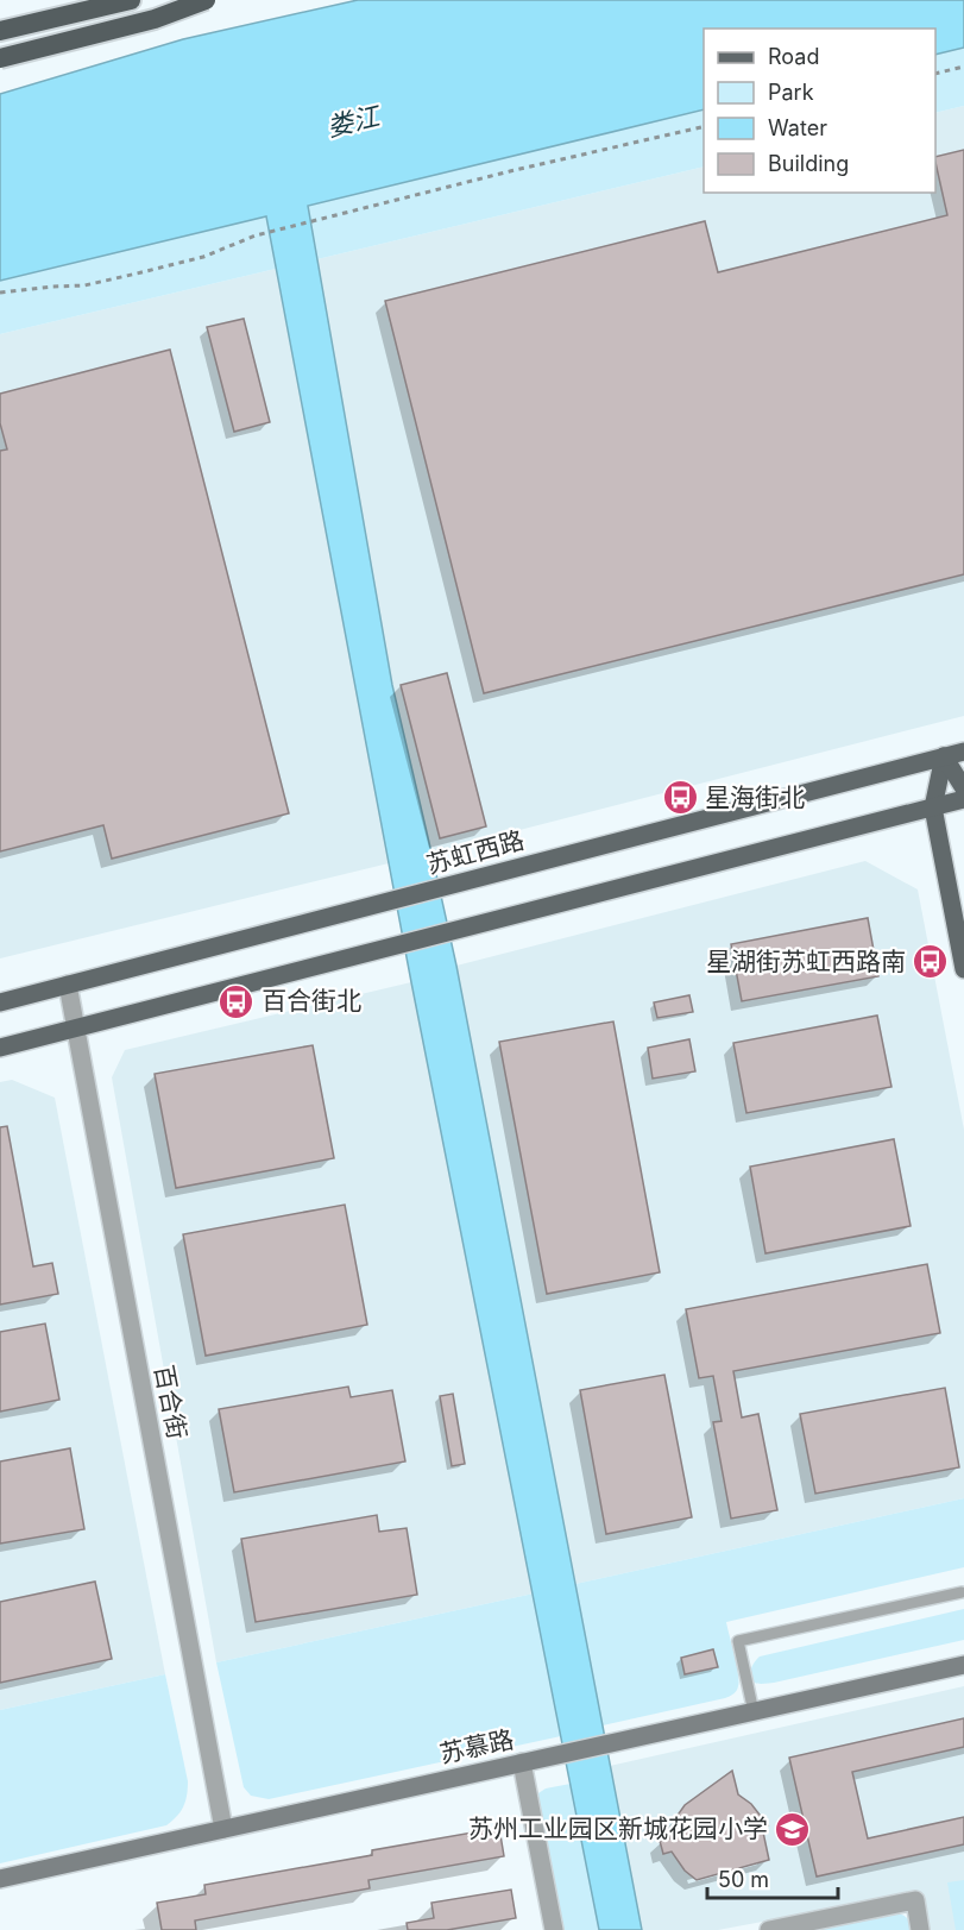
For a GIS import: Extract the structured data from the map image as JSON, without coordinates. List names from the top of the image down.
{
  "streets": {
    "main road": ["苏虹西路", "苏慕路"],
    "street": ["百合街"]
  },
  "crossings": [
    ["苏虹西路", "百合街"],
    ["百合街", "苏慕路"]
  ],
  "water": ["娄江"],
  "places": {
    "bus stop": ["星海街北", "星湖街苏虹西路南", "百合街北"],
    "school or university": ["苏州工业园区新城花园小学"]
  },
  "legend": [
    "Road",
    "Park",
    "Water",
    "Building"
  ],
  "scale_bar": "50 m"
}
